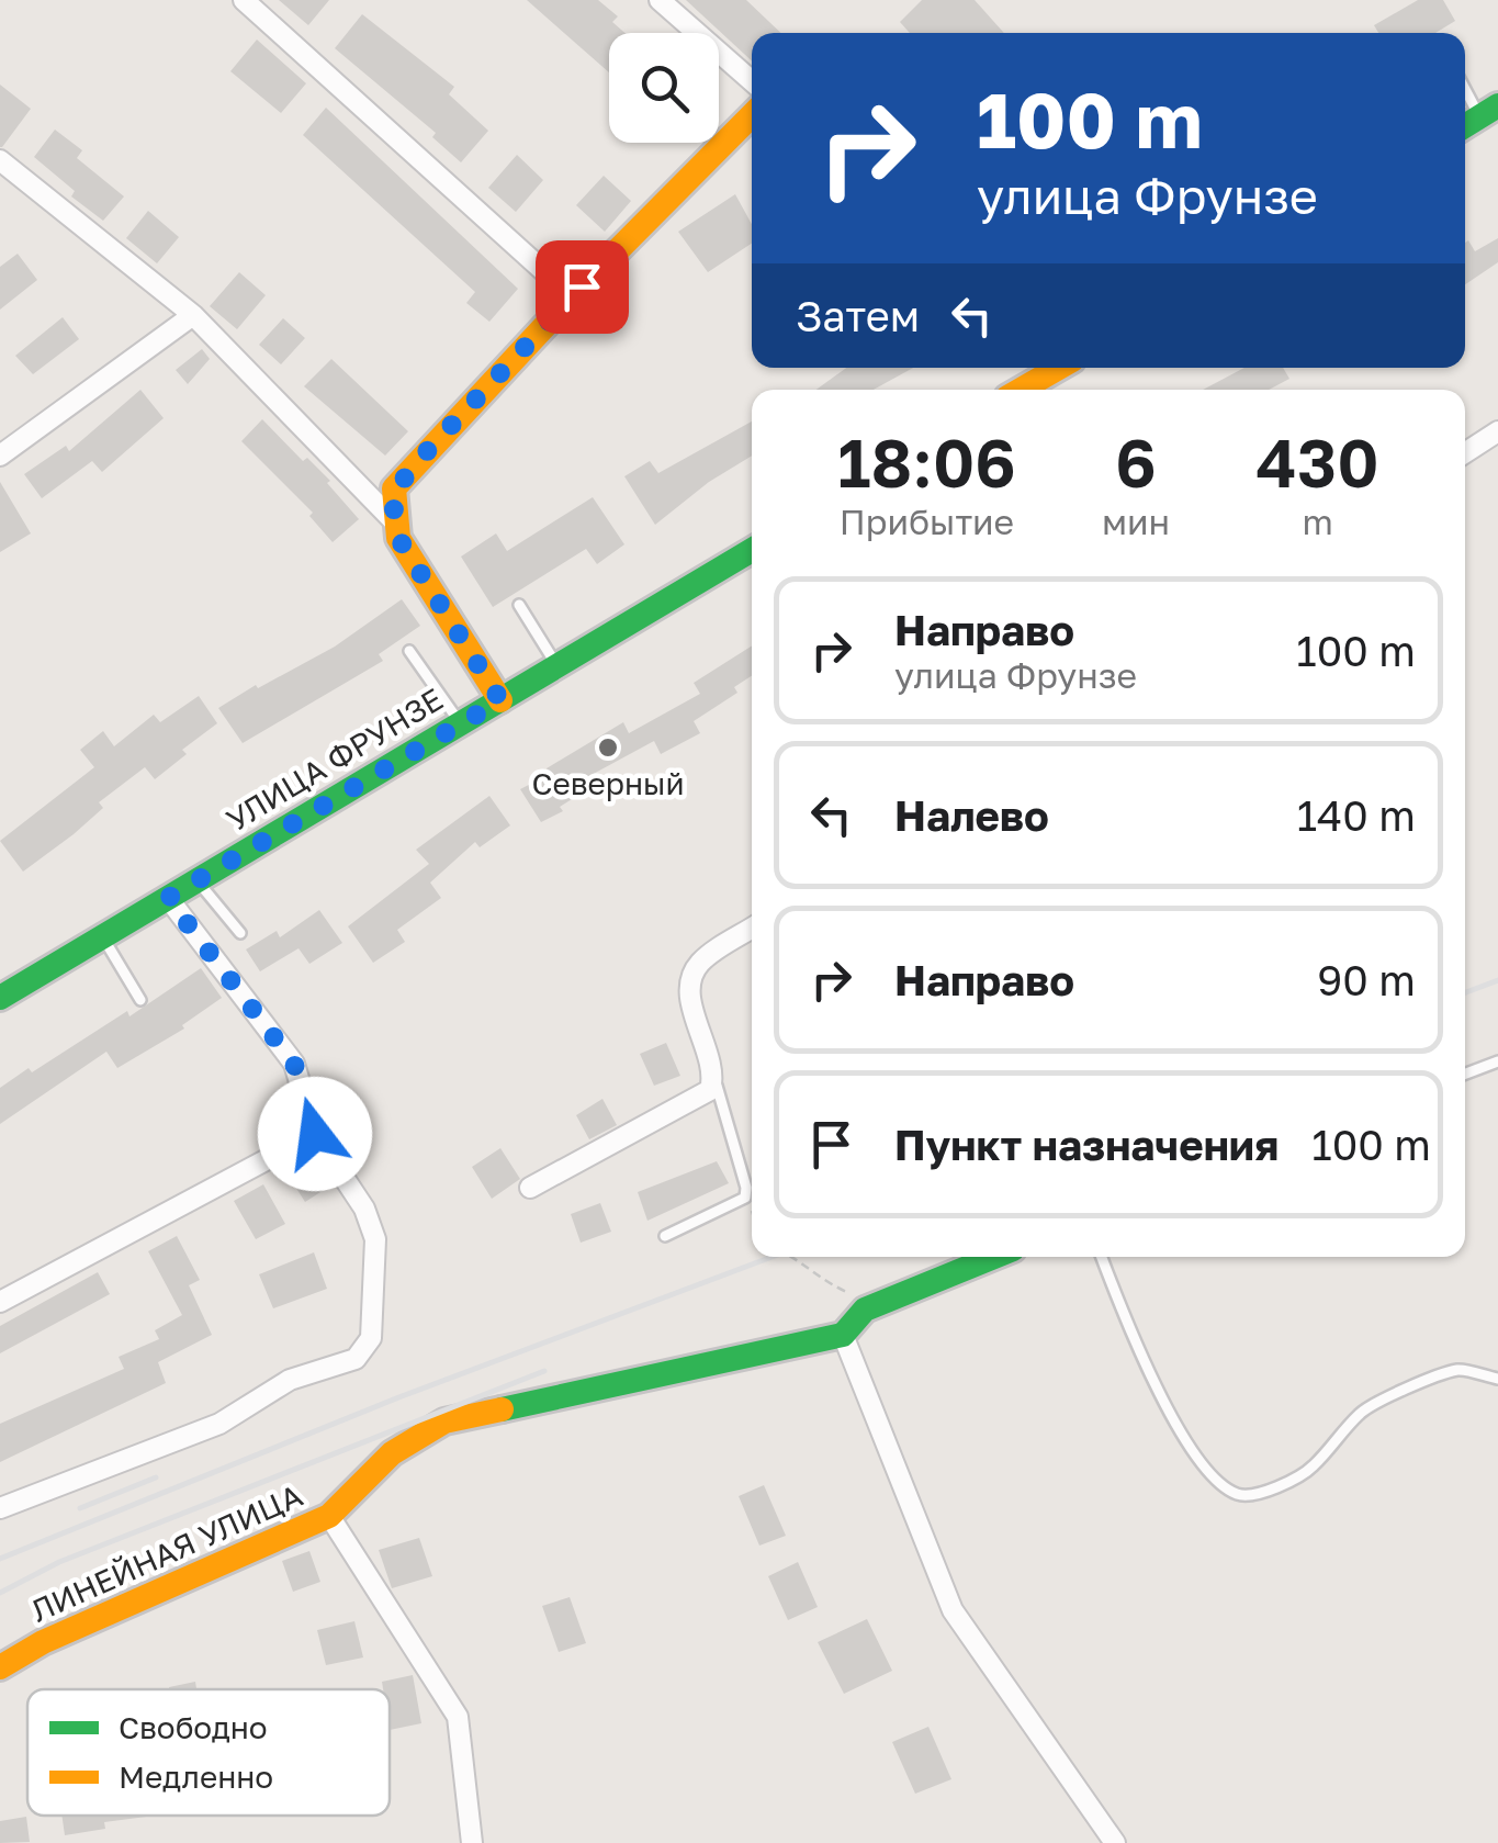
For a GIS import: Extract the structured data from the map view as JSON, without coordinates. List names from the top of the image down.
{
  "streets": {
    "street": ["УЛИЦА ФРУНЗЕ", "ЛИНЕЙНАЯ УЛИЦА"]
  },
  "places": ["Северный"],
  "legend": ["Свободно", "Медленно"],
  "page": {
    "turn": ["100 m", "улица Фрунзе"],
    "then": "Затем",
    "eta": [
      "18:06",
      "Прибытие",
      "6",
      "мин",
      "430",
      "m"
    ],
    "list": [
      {
        "name": "Направо",
        "note": "улица Фрунзе",
        "value": "100 m"
      },
      {
        "name": "Налево",
        "value": "140 m"
      },
      {
        "name": "Направо",
        "value": "90 m"
      },
      {
        "name": "Пункт назначения",
        "value": "100 m"
      }
    ]
  }
}
